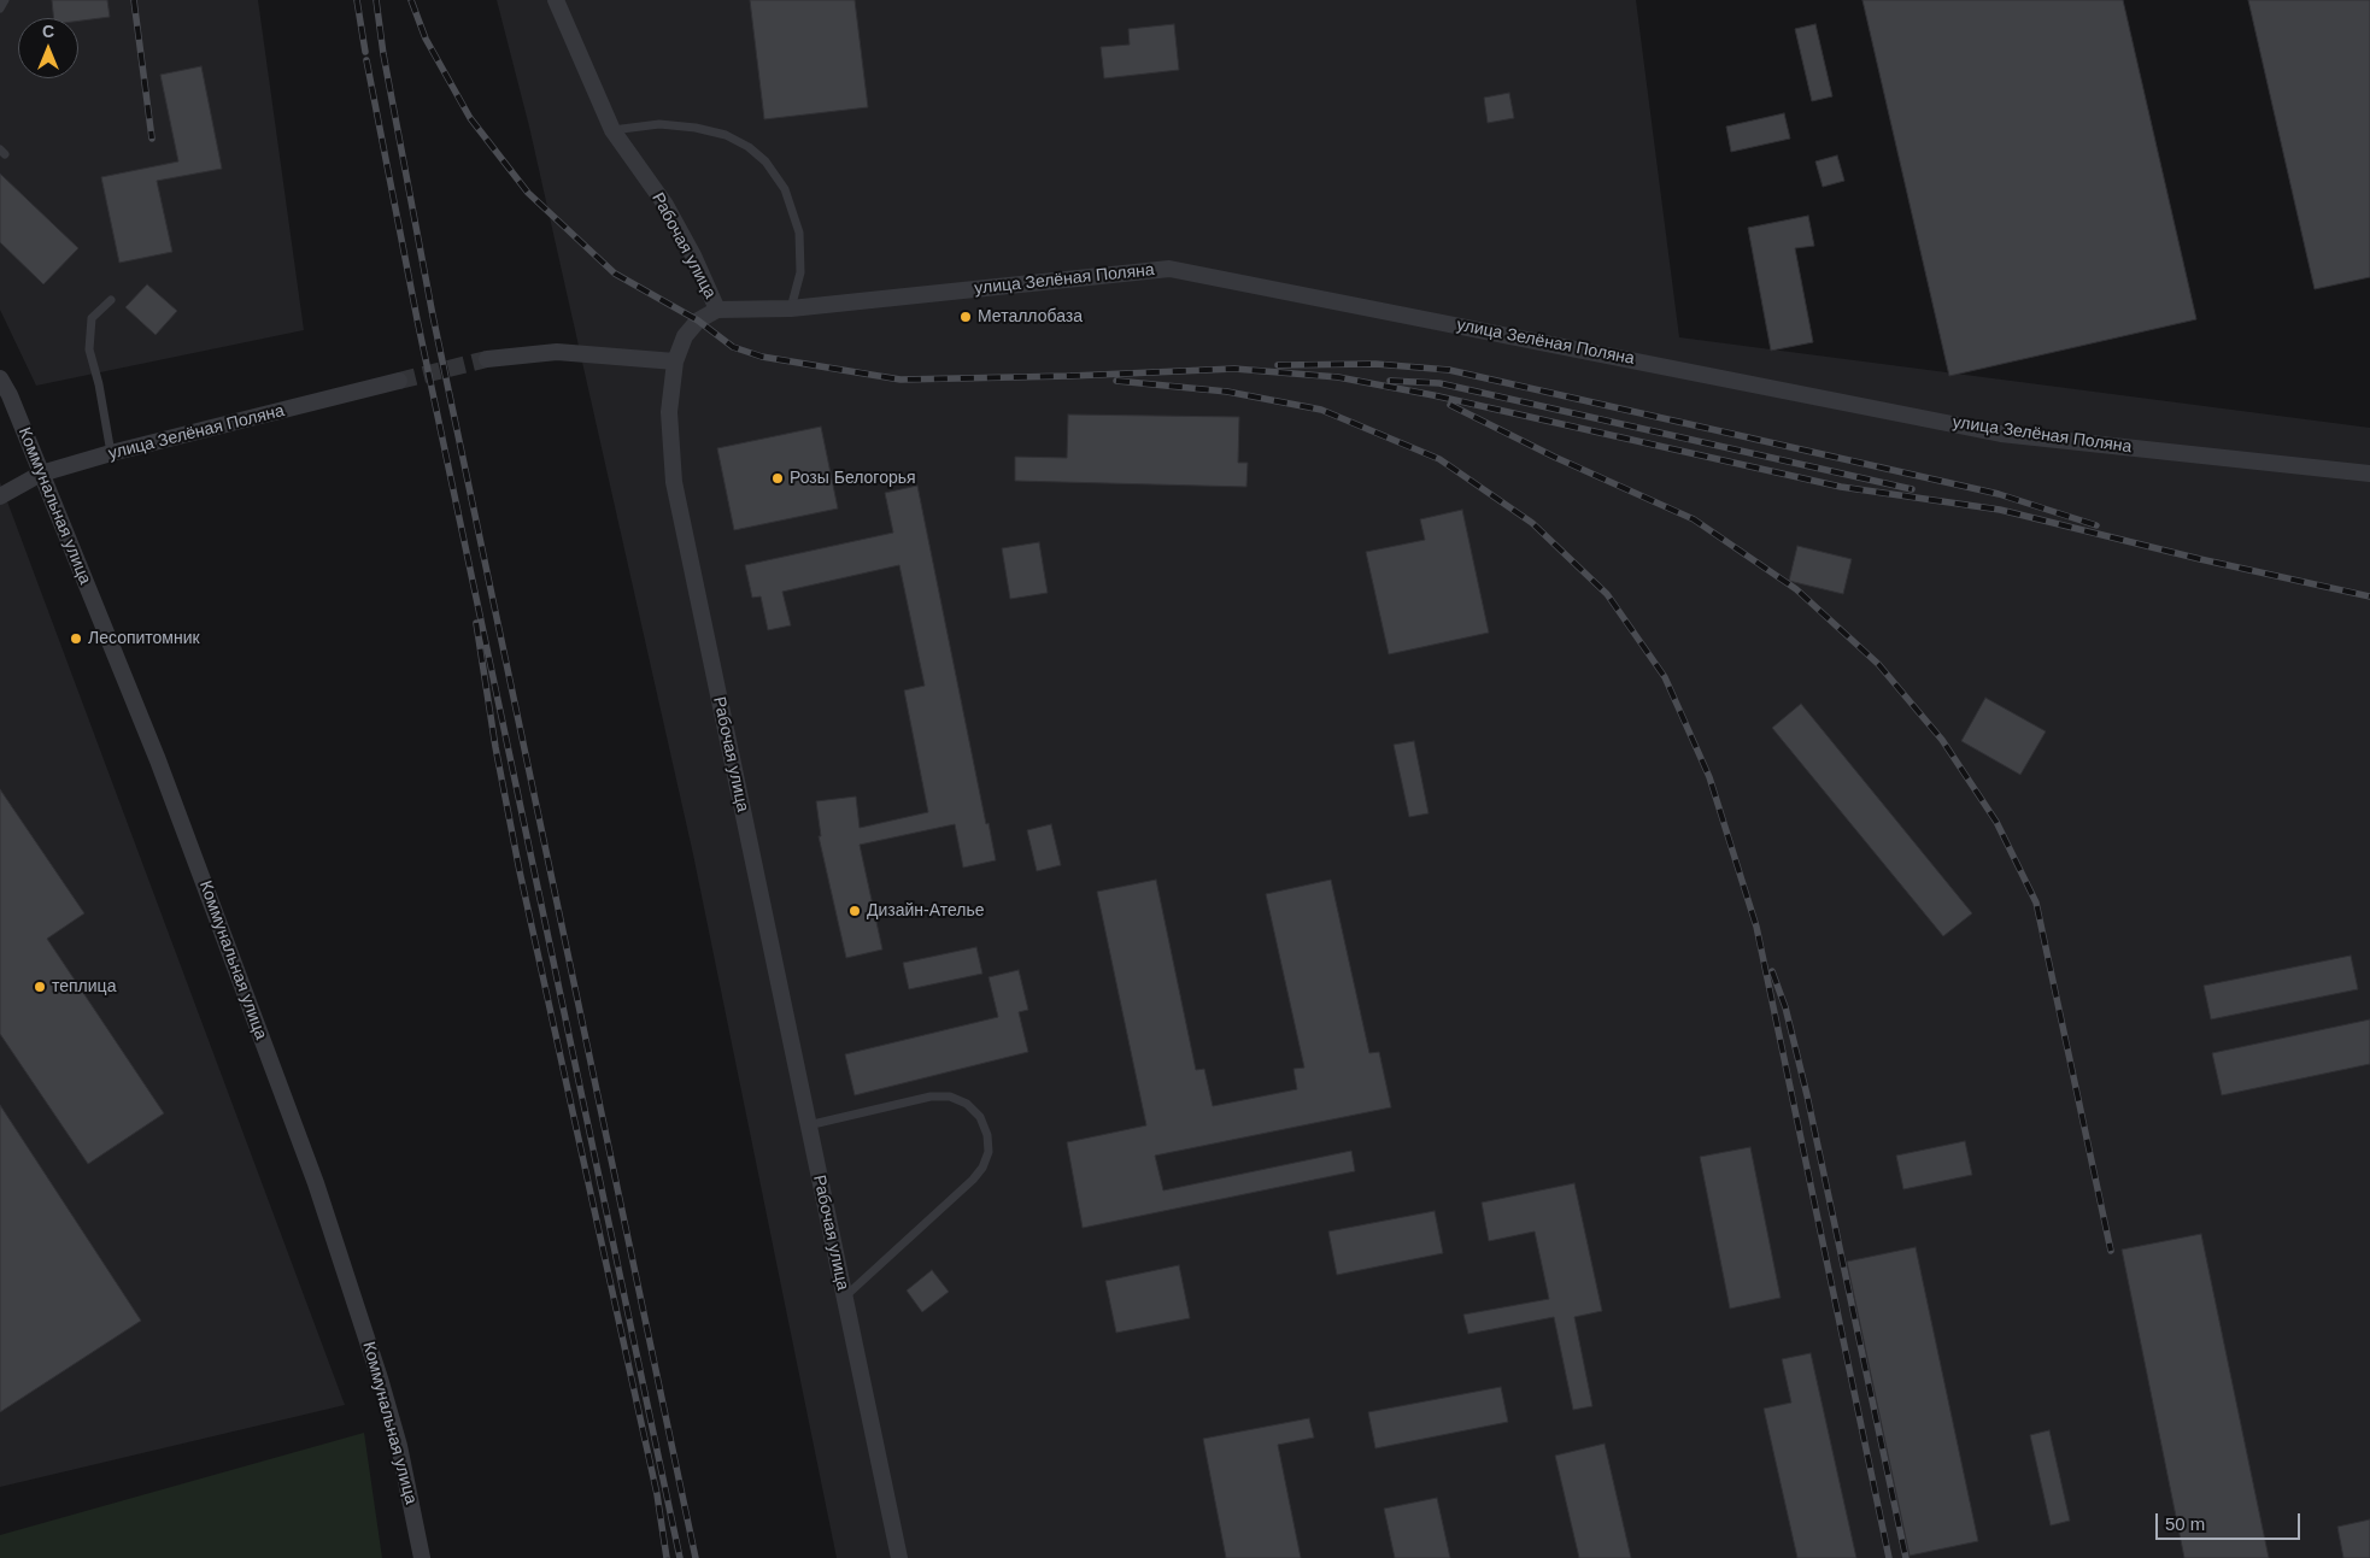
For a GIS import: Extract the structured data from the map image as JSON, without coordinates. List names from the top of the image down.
{
  "streets": {
    "street": ["Рабочая улица", "улица Зелёная Поляна", "Коммунальная улица"]
  },
  "crossings": [
    ["Рабочая улица", "улица Зелёная Поляна"],
    ["улица Зелёная Поляна", "Коммунальная улица"]
  ],
  "places": [
    "Металлобаза",
    "Розы Белогорья",
    "Лесопитомник",
    "Дизайн-Ателье",
    "теплица"
  ],
  "scale_bar": "50 m",
  "north": "top"
}
